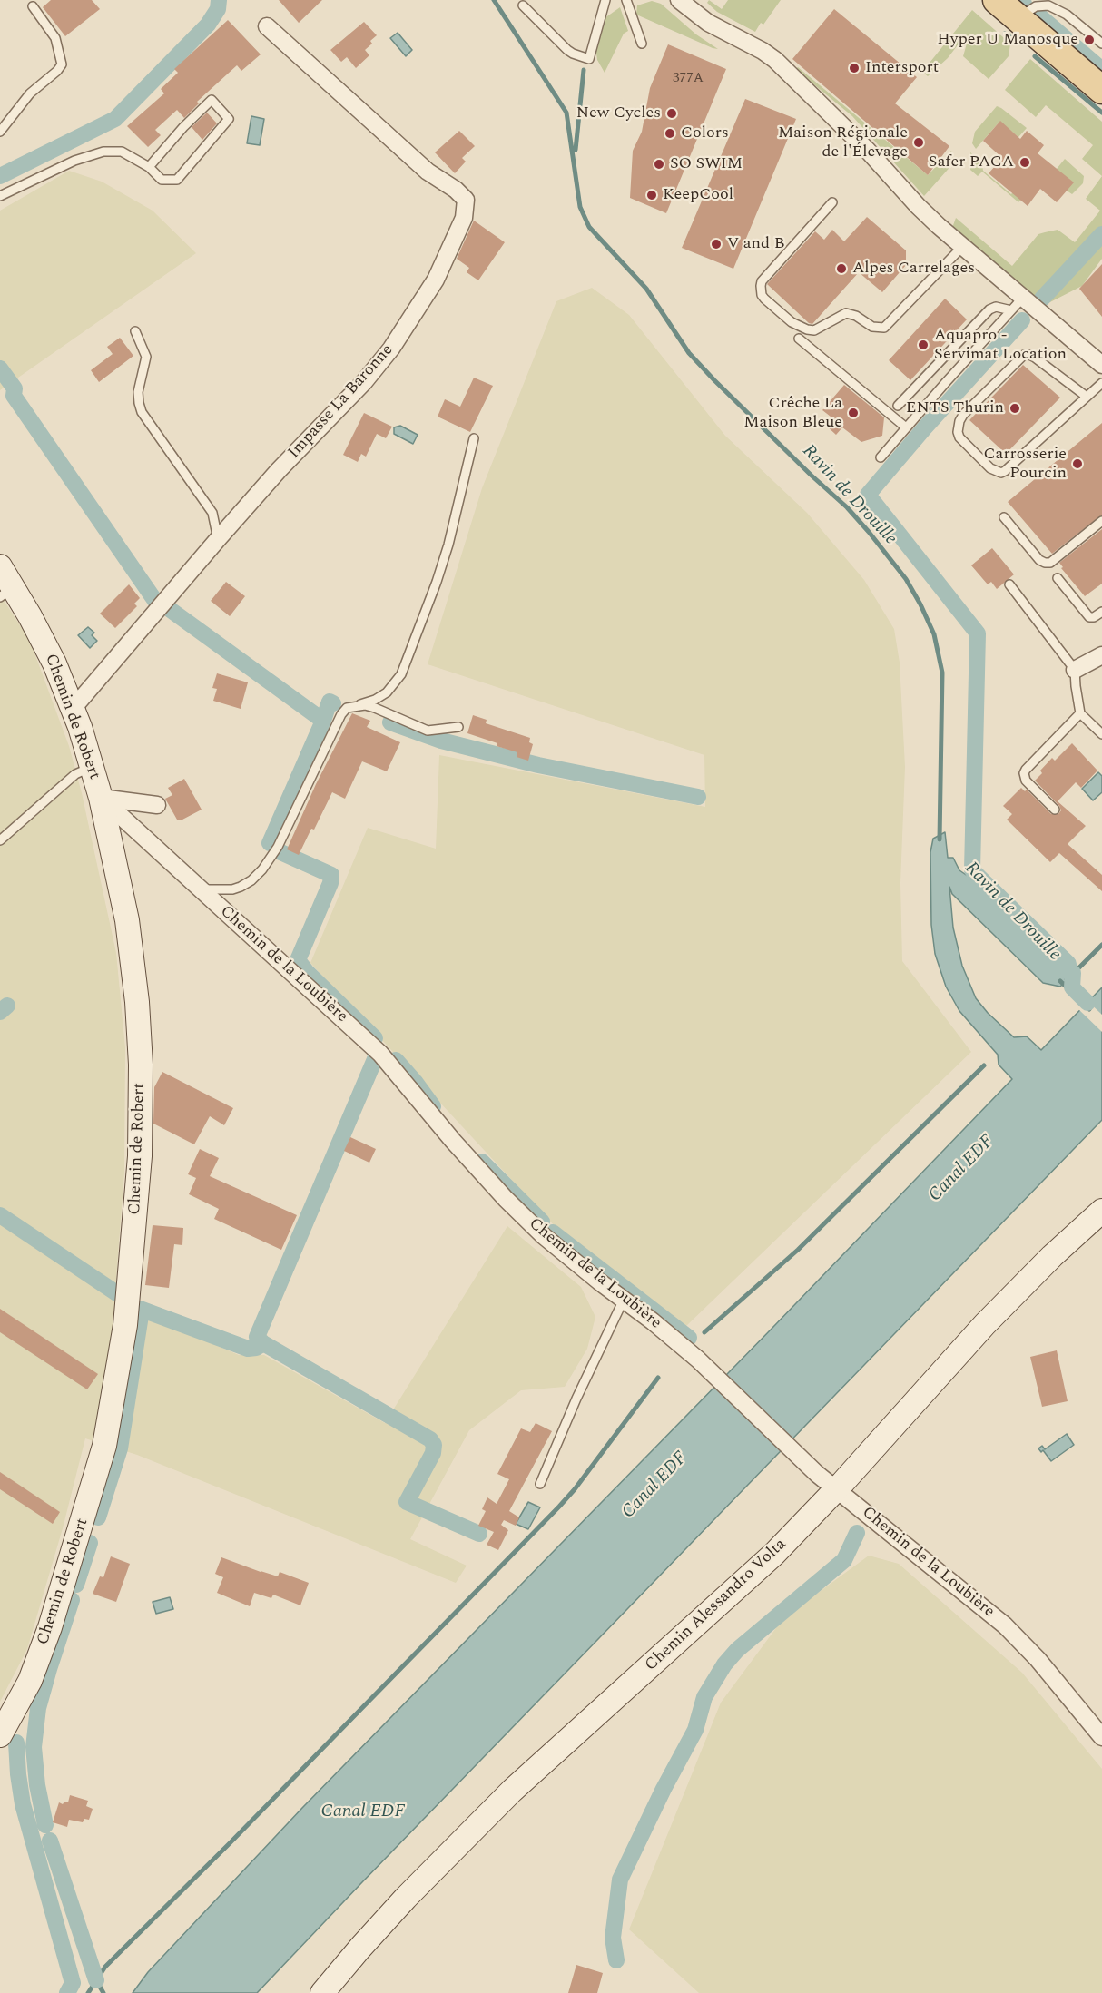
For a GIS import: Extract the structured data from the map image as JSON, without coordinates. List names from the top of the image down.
{
  "streets": {
    "street": [
      "Impasse La Baronne",
      "Chemin de Robert",
      "Chemin de la Loubière",
      "Chemin Alessandro Volta"
    ]
  },
  "crossings": [
    ["Impasse La Baronne", "Chemin de Robert"],
    ["Chemin de Robert", "Chemin de la Loubière"],
    ["Chemin de la Loubière", "Chemin Alessandro Volta"]
  ],
  "water": ["Ravin de Drouille", "Canal EDF"],
  "places": [
    "Hyper U Manosque",
    "Intersport",
    "New Cycles",
    "Colors",
    "Maison Régionale de l'Élevage",
    "Safer PACA",
    "SO SWIM",
    "KeepCool",
    "V and B",
    "Alpes Carrelages",
    "Aquapro - Servimat Location",
    "ENTS Thurin",
    "Crêche La Maison Bleue",
    "Carrosserie Pourcin"
  ],
  "house_numbers": ["377A"]
}
